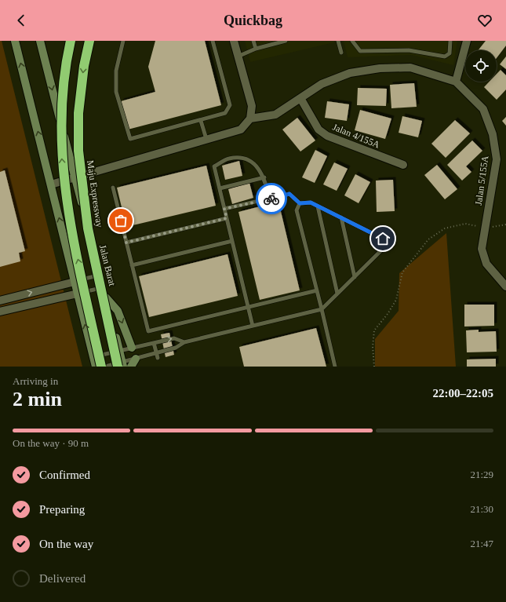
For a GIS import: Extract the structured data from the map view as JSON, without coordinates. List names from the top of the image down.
{
  "streets": {
    "highway": ["Maju Expressway"],
    "main road": ["Jalan Barat"],
    "street": ["Jalan 4/155A", "Jalan 5/155A"]
  },
  "crossings": [
    ["Jalan 4/155A", "Jalan 5/155A"],
    ["Maju Expressway", "Jalan Barat"]
  ],
  "page": {
    "header": "Quickbag",
    "heading": ["2 min", "Arriving in", "22:00–22:05"],
    "bar": "On the way · 90 m",
    "list": [
      ["Confirmed", "21:29"],
      ["Preparing", "21:30"],
      ["On the way", "21:47"],
      "Delivered"
    ]
  }
}
